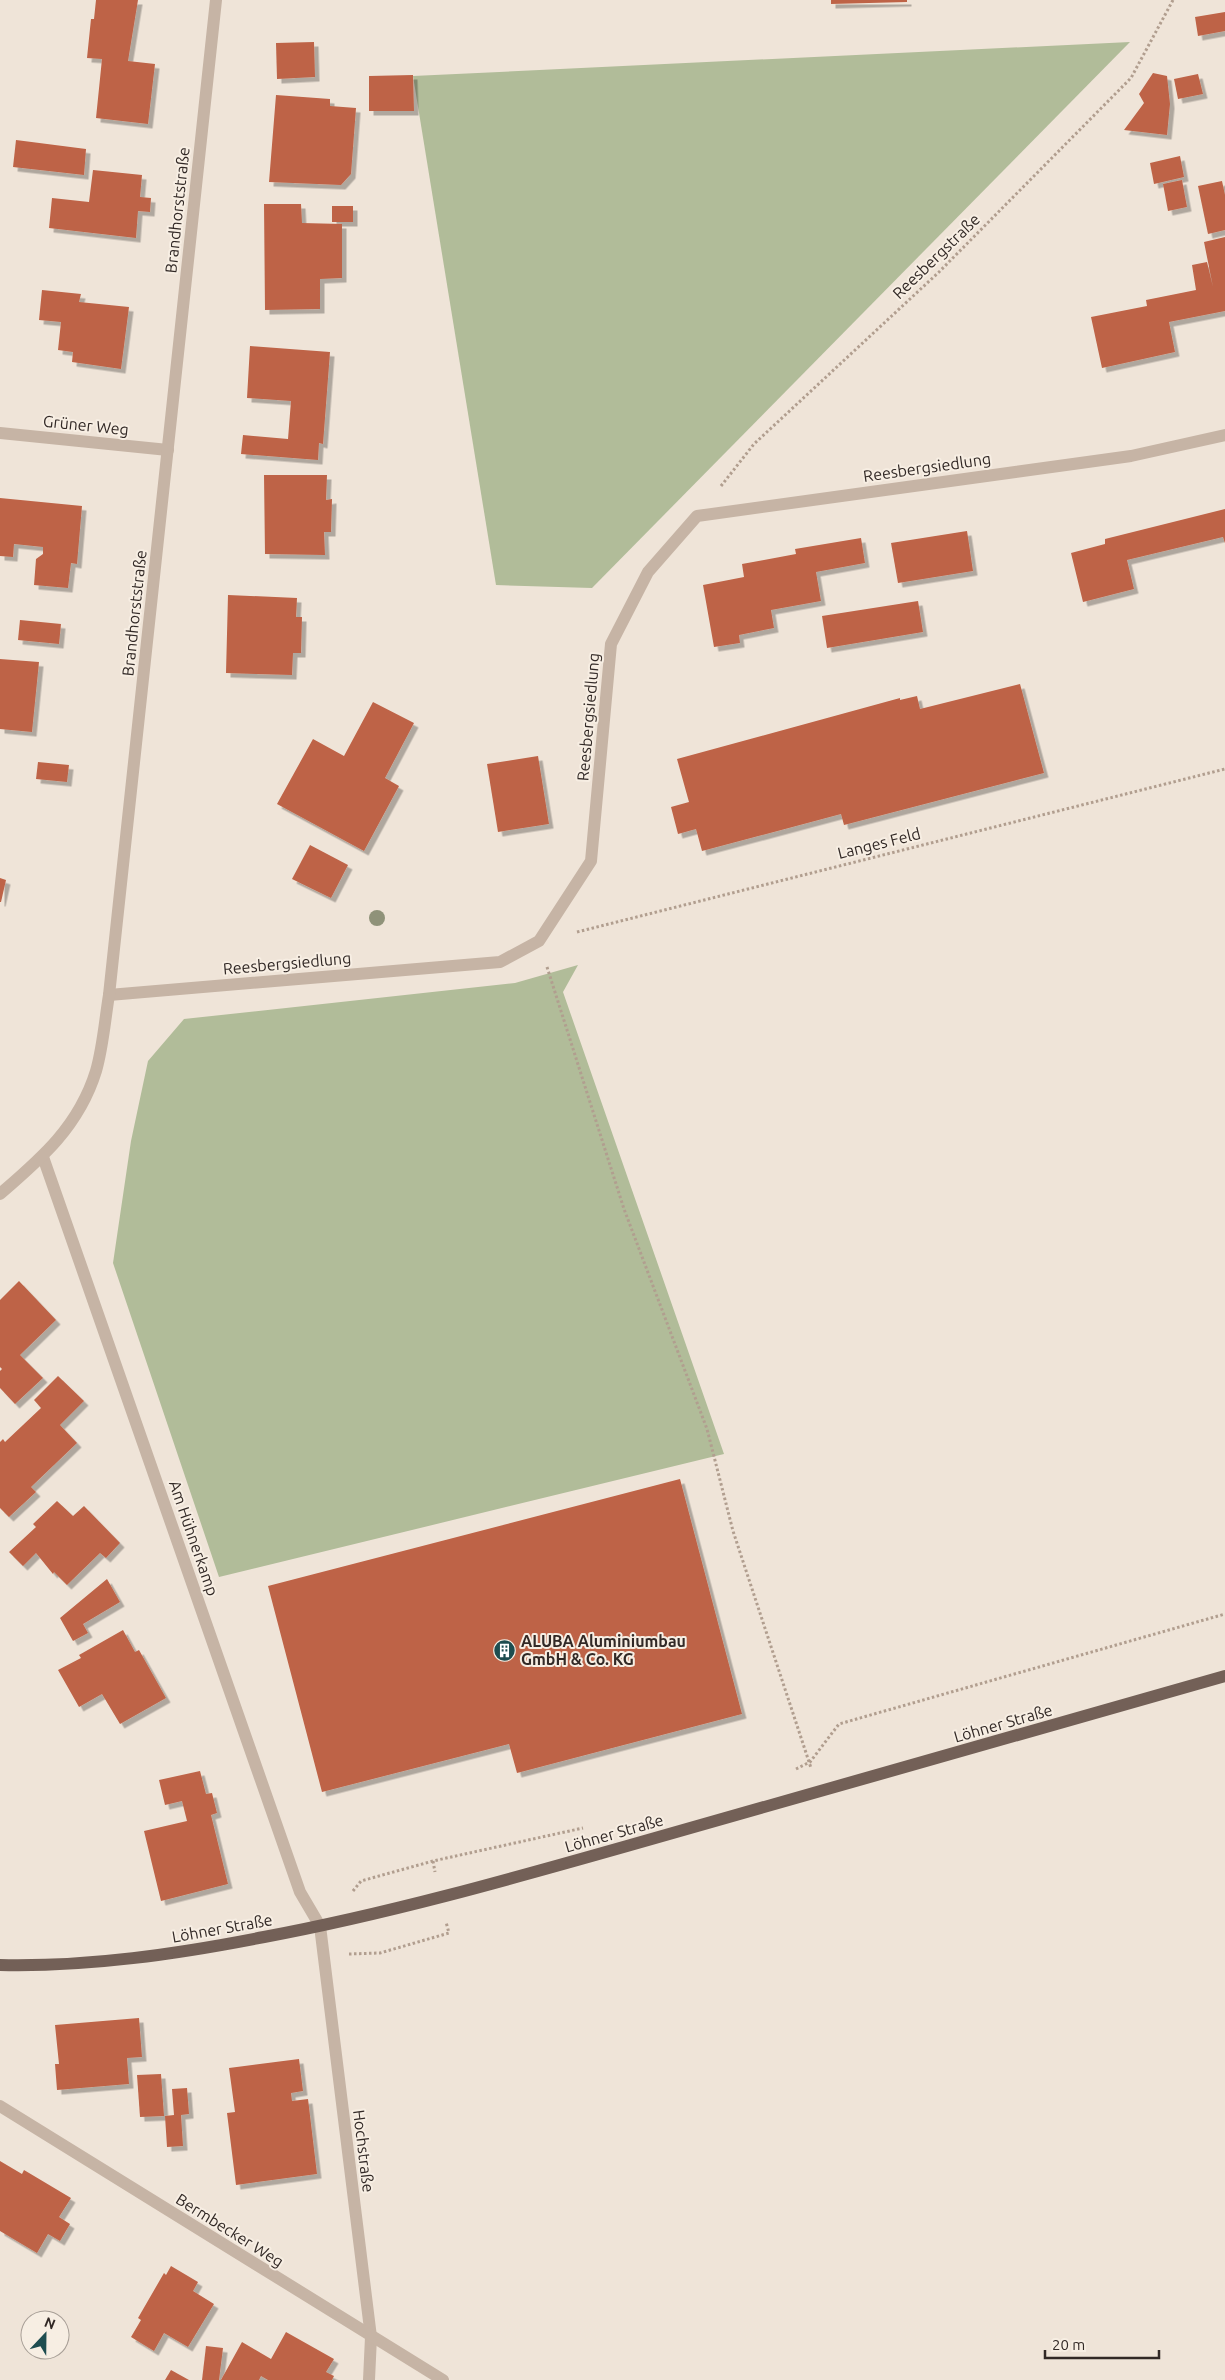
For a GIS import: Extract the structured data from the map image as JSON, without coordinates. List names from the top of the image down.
{
  "streets": {
    "main road": ["Löhner Straße"],
    "street": [
      "Brandhorststraße",
      "Grüner Weg",
      "Reesbergsiedlung",
      "Am Hühnerkamp",
      "Hochstraße",
      "Bermbecker Weg"
    ],
    "path": ["Reesbergstraße", "Langes Feld"]
  },
  "crossings": [
    ["Brandhorststraße", "Grüner Weg"],
    ["Brandhorststraße", "Reesbergsiedlung"],
    ["Brandhorststraße", "Am Hühnerkamp"],
    ["Reesbergstraße", "Reesbergsiedlung"],
    ["Reesbergsiedlung", "Langes Feld"],
    ["Am Hühnerkamp", "Löhner Straße"],
    ["Am Hühnerkamp", "Hochstraße"],
    ["Löhner Straße", "Hochstraße"],
    ["Hochstraße", "Bermbecker Weg"]
  ],
  "places": {
    "building": ["ALUBA Aluminiumbau GmbH & Co. KG"]
  },
  "scale_bar": "20 m",
  "north": "top"
}
